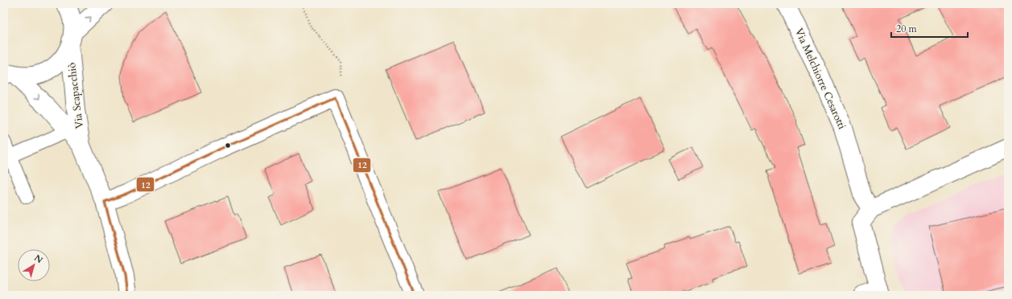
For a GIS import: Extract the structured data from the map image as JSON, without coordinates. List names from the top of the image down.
{
  "streets": {
    "street": ["Via Melchiorre Cesarotti", "Via Scapacchiò"]
  },
  "lines": ["transit line 12"],
  "scale_bar": "20 m",
  "north": "top right"
}
